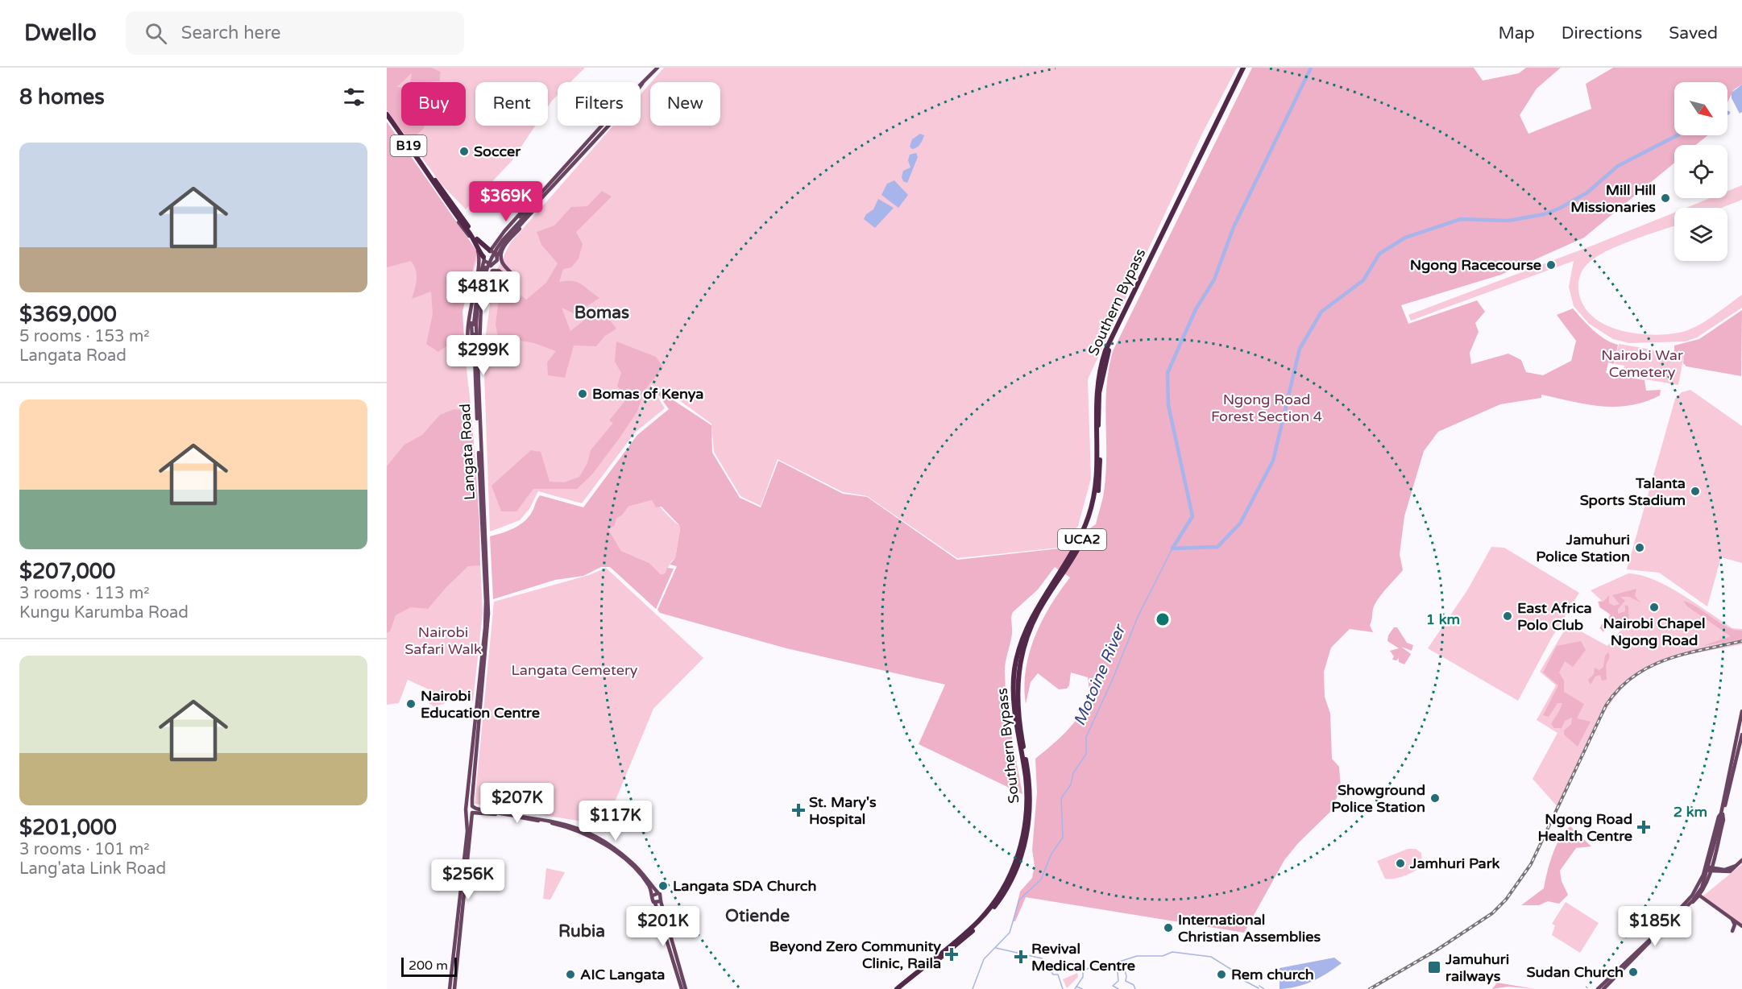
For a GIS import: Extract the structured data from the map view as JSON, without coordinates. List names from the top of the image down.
{
  "streets": {
    "highway": ["B19", "Southern Bypass", "UCA2"],
    "main road": ["Langata Road"]
  },
  "crossings": [
    ["B19", "Langata Road"]
  ],
  "districts": ["Bomas", "Otiende", "Rubia"],
  "water": ["Motoine River"],
  "parks": [
    "Nairobi War Cemetery",
    "Ngong Road Forest Section 4",
    "Nairobi Safari Walk",
    "Langata Cemetery"
  ],
  "places": {
    "other": [
      "Soccer",
      "Mill Hill Missionaries",
      "Ngong Racecourse",
      "Bomas of Kenya",
      "Talanta Sports Stadium",
      "Jamuhuri Police Station",
      "Nairobi Chapel Ngong Road",
      "East Africa Polo Club",
      "Nairobi Education Centre",
      "Showground Police Station",
      "Jamhuri Park",
      "Langata SDA Church",
      "International Christian Assemblies",
      "Sudan Church",
      "AIC Langata",
      "Rem church"
    ],
    "health": [
      "St. Mary's Hospital",
      "Ngong Road Health Centre",
      "Beyond Zero Community Clinic, Raila",
      "Revival Medical Centre"
    ],
    "transit": ["Jamuhuri railways"]
  },
  "scale_bar": "200 m",
  "north": "bottom right",
  "page": {
    "header": "Dwello",
    "search": "Search here",
    "nav": ["Map", "Directions", "Saved"],
    "heading": "8 homes",
    "chip": [
      "Buy",
      "Rent",
      "Filters",
      "New"
    ],
    "list": [
      {
        "name": "$369,000",
        "note": "5 rooms · 153 m² · Langata Road"
      },
      {
        "name": "$207,000",
        "note": "3 rooms · 113 m² · Kungu Karumba Road"
      },
      {
        "name": "$201,000",
        "note": "3 rooms · 101 m² · Lang'ata Link Road"
      }
    ],
    "price": [
      "$369K",
      "$481K",
      "$299K",
      "$207K",
      "$117K",
      "$256K",
      "$201K",
      "$185K"
    ],
    "scale": "200 m"
  },
  "rings": ["1 km", "2 km"]
}
